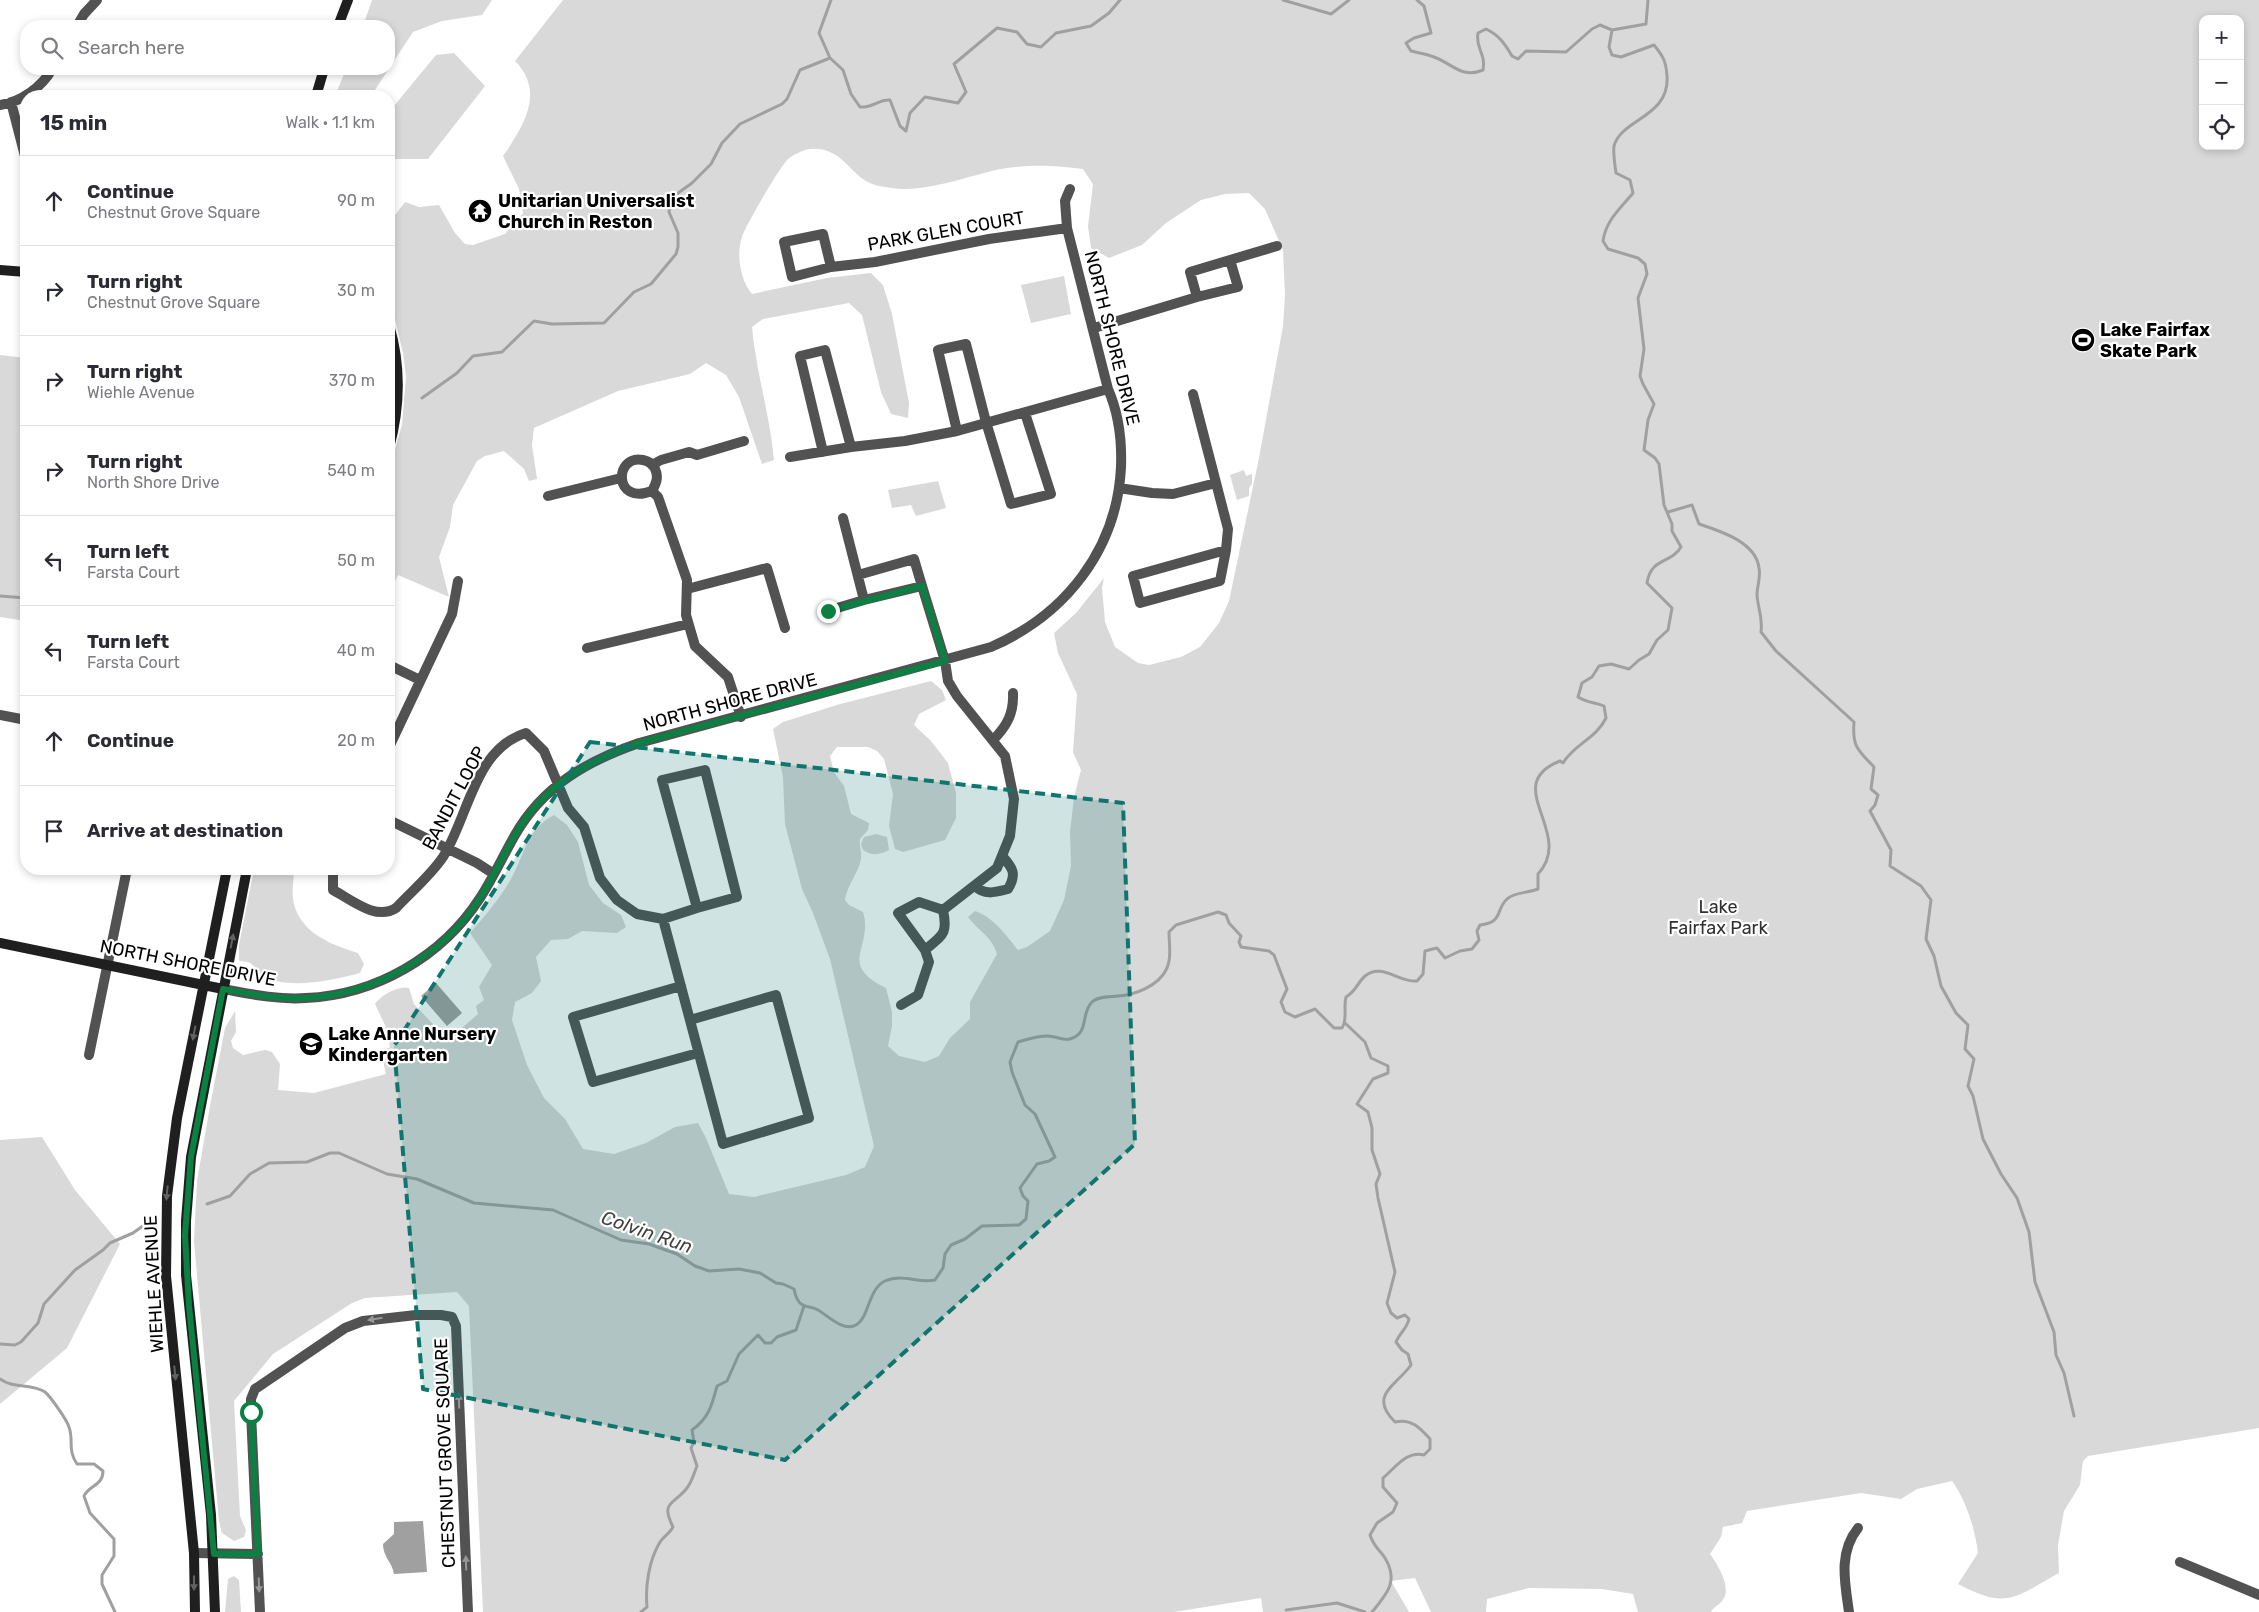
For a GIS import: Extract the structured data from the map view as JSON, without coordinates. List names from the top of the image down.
{
  "streets": {
    "main road": ["NORTH SHORE DRIVE", "WIEHLE AVENUE"],
    "street": ["PARK GLEN COURT", "BANDIT LOOP", "CHESTNUT GROVE SQUARE"]
  },
  "crossings": [
    ["PARK GLEN COURT", "NORTH SHORE DRIVE"],
    ["NORTH SHORE DRIVE", "BANDIT LOOP"],
    ["NORTH SHORE DRIVE", "WIEHLE AVENUE"]
  ],
  "water": ["Colvin Run"],
  "parks": ["Lake Fairfax Park"],
  "places": {
    "temple": ["Unitarian Universalist Church in Reston"],
    "sports": ["Lake Fairfax Skate Park"],
    "school or university": ["Lake Anne Nursery Kindergarten"]
  },
  "page": {
    "map_buttons": ["+", "−"],
    "search": "Search here",
    "heading": ["15 min", "Walk · 1.1 km"],
    "list": [
      ["Continue", "Chestnut Grove Square", "90 m"],
      ["Turn right", "Chestnut Grove Square", "30 m"],
      ["Turn right", "Wiehle Avenue", "370 m"],
      ["Turn right", "North Shore Drive", "540 m"],
      ["Turn left", "Farsta Court", "50 m"],
      ["Turn left", "Farsta Court", "40 m"],
      ["Continue", "20 m"],
      "Arrive at destination"
    ]
  }
}
